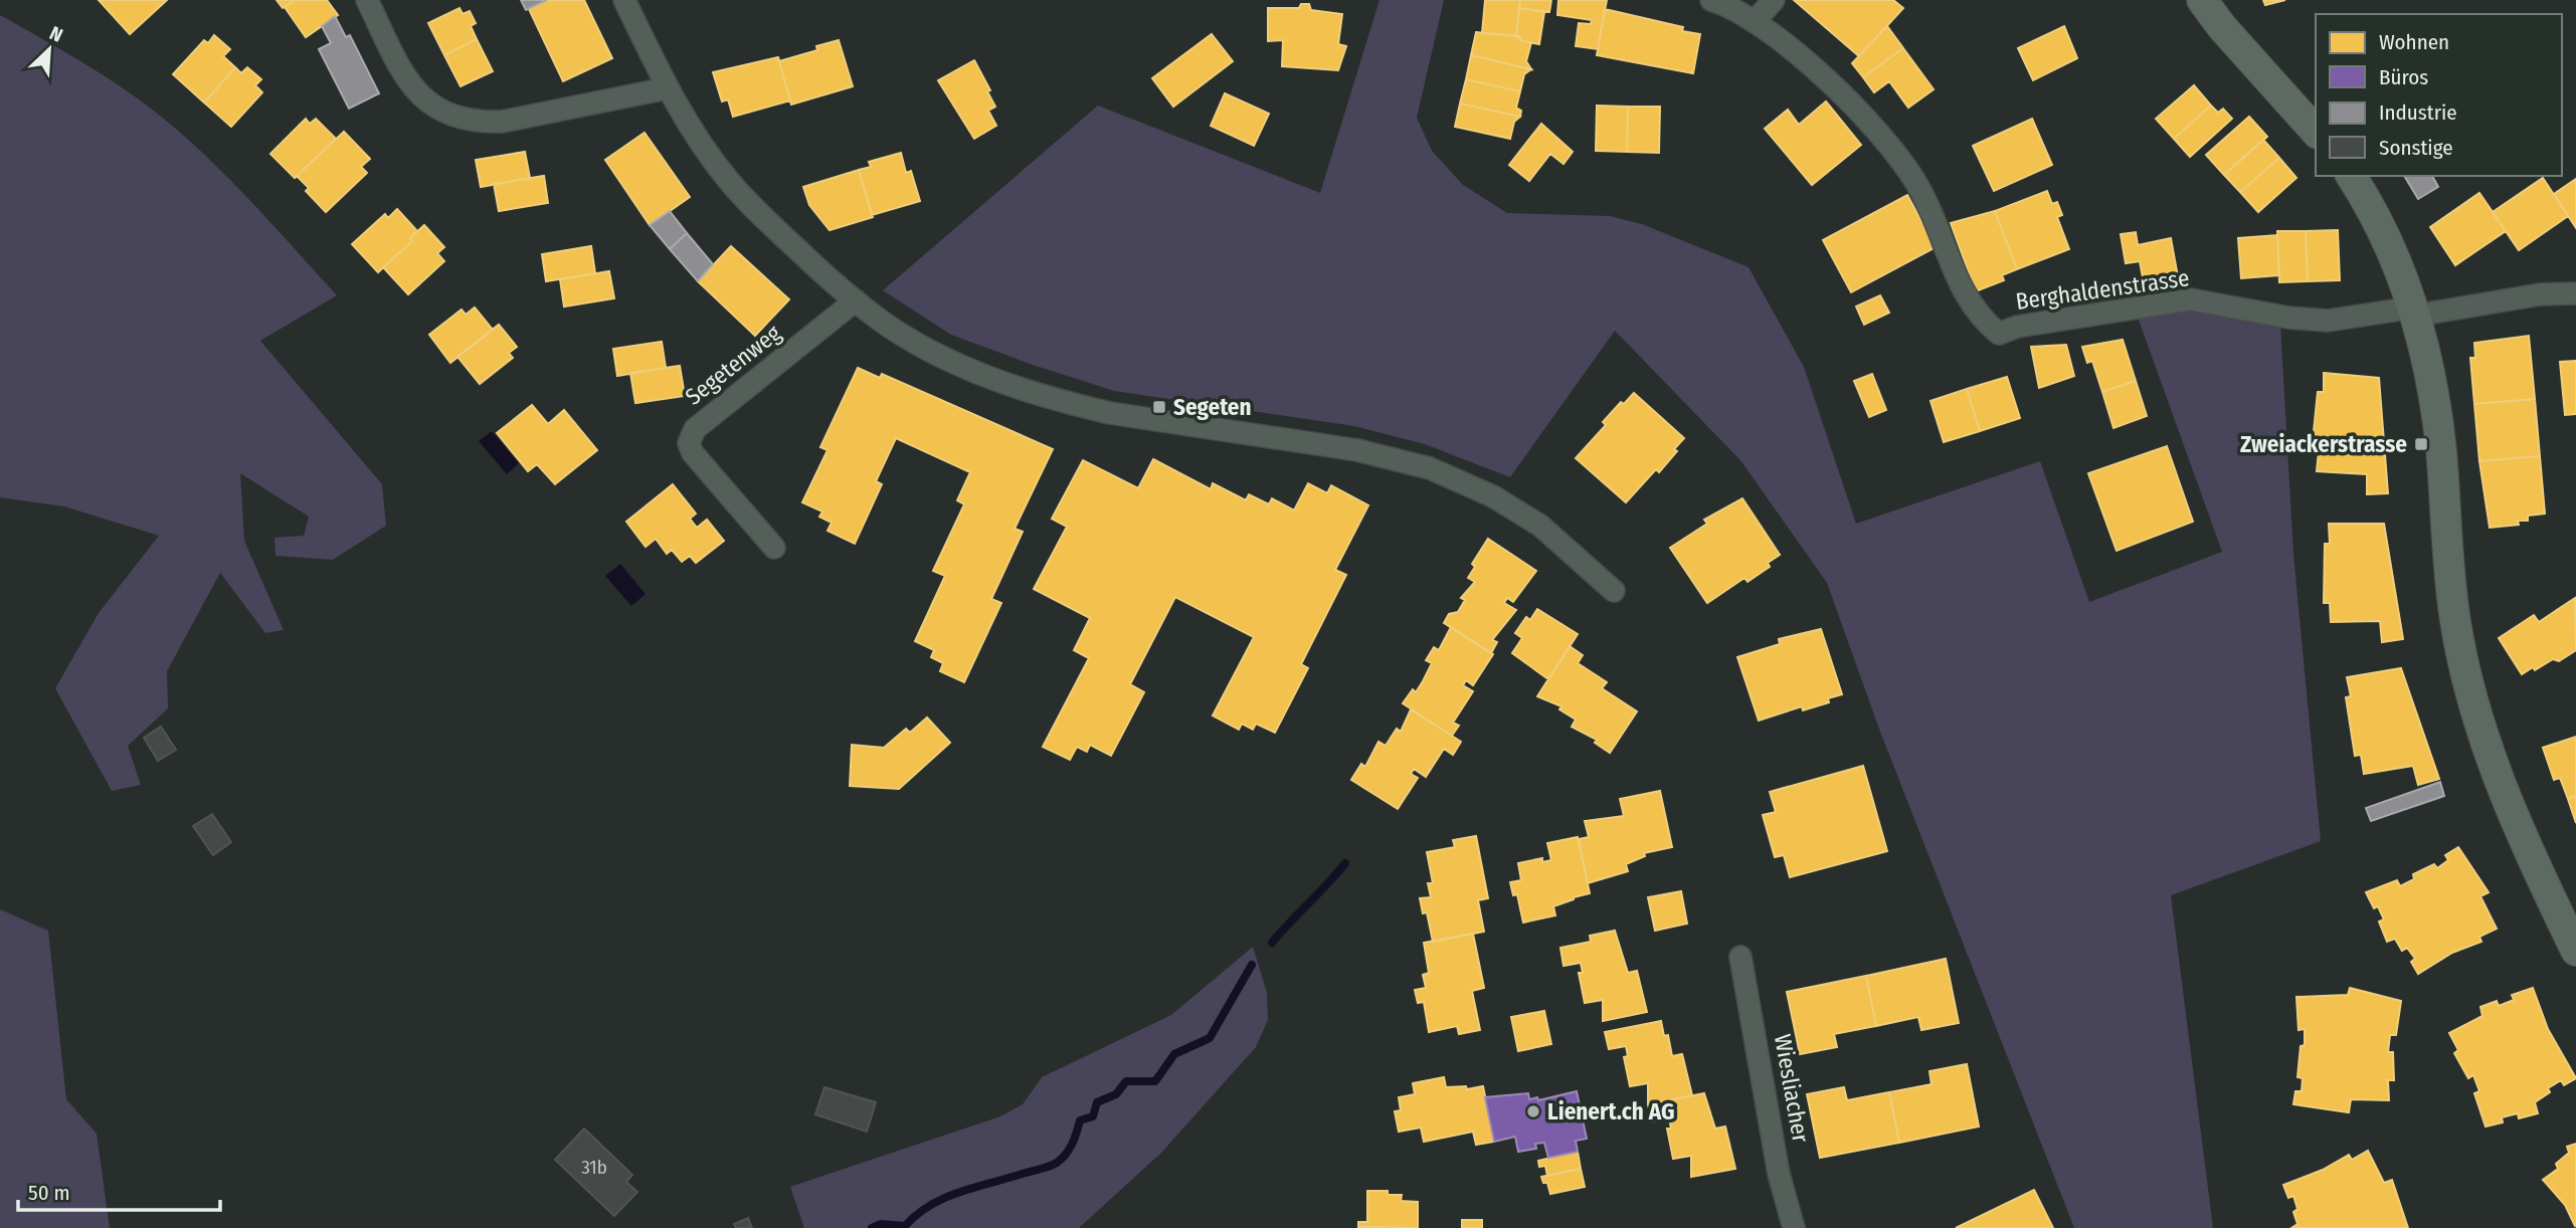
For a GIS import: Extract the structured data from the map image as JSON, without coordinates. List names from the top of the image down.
{
  "streets": {
    "street": ["Berghaldenstrasse", "Segetenweg", "Wiesliacher"]
  },
  "places": {
    "transit": ["Segeten", "Zweiackerstrasse"],
    "other": ["Lienert.ch AG"]
  },
  "house_numbers": ["31b"],
  "legend": [
    "Wohnen",
    "Büros",
    "Industrie",
    "Sonstige"
  ],
  "scale_bar": "50 m",
  "north": "top right"
}
